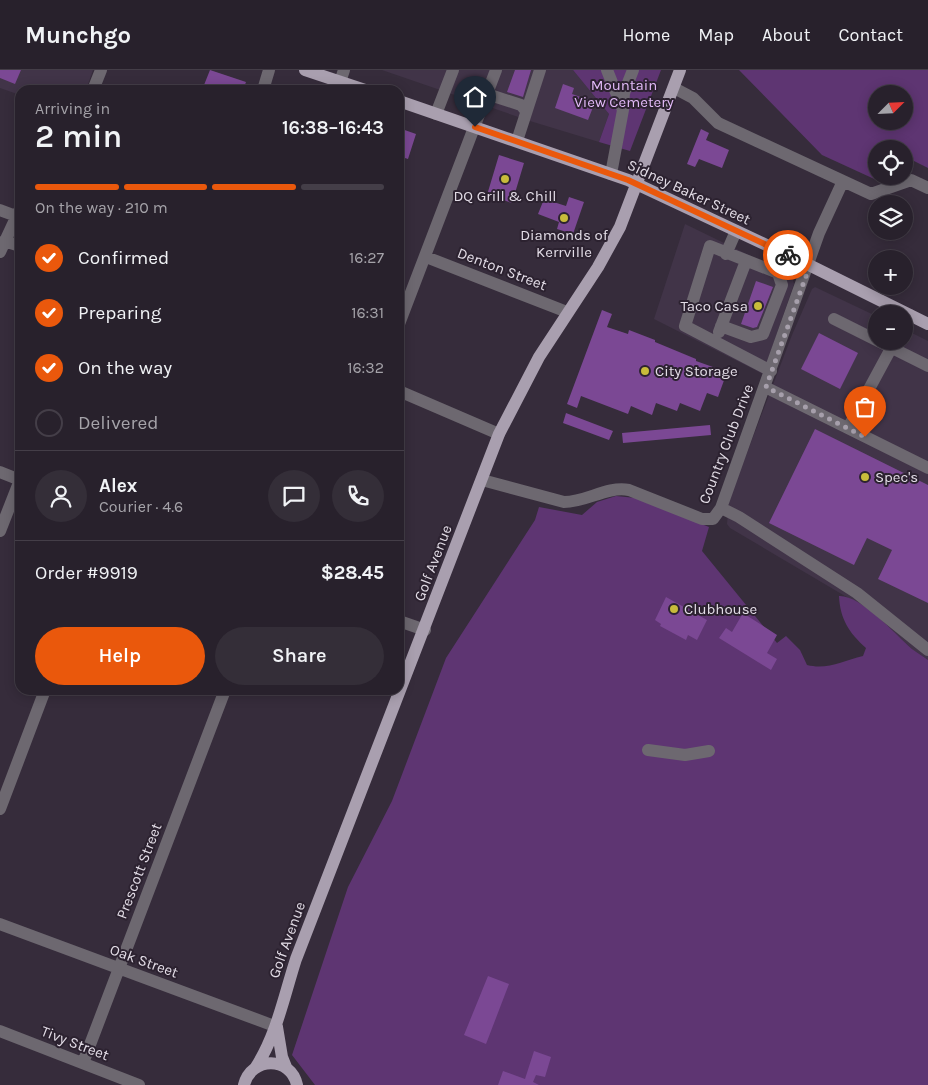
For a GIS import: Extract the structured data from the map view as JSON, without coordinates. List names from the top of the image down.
{
  "streets": {
    "main road": ["Sidney Baker Street", "Golf Avenue"],
    "street": [
      "Denton Street",
      "Country Club Drive",
      "Prescott Street",
      "Oak Street",
      "Tivy Street"
    ]
  },
  "crossings": [
    ["Sidney Baker Street", "Country Club Drive"],
    ["Sidney Baker Street", "Golf Avenue"],
    ["Denton Street", "Golf Avenue"],
    ["Country Club Drive", "Golf Avenue"],
    ["Golf Avenue", "Oak Street"],
    ["Prescott Street", "Oak Street"],
    ["Prescott Street", "Tivy Street"]
  ],
  "parks": ["Mountain View Cemetery"],
  "places": [
    "DQ Grill & Chill",
    "Diamonds of Kerrville",
    "Taco Casa",
    "City Storage",
    "Spec's",
    "Clubhouse"
  ],
  "north": "top right",
  "page": {
    "header": "Munchgo",
    "nav": [
      "Home",
      "Map",
      "About",
      "Contact"
    ],
    "map_buttons": ["+", "−"],
    "heading": ["2 min", "Arriving in", "16:38–16:43"],
    "panel": [
      "Alex",
      "Courier · 4.6",
      "Order #9919",
      "$28.45"
    ],
    "bar": "On the way · 210 m",
    "list": [
      ["Confirmed", "16:27"],
      ["Preparing", "16:31"],
      ["On the way", "16:32"],
      "Delivered"
    ],
    "buttons": ["Help", "Share"]
  }
}
